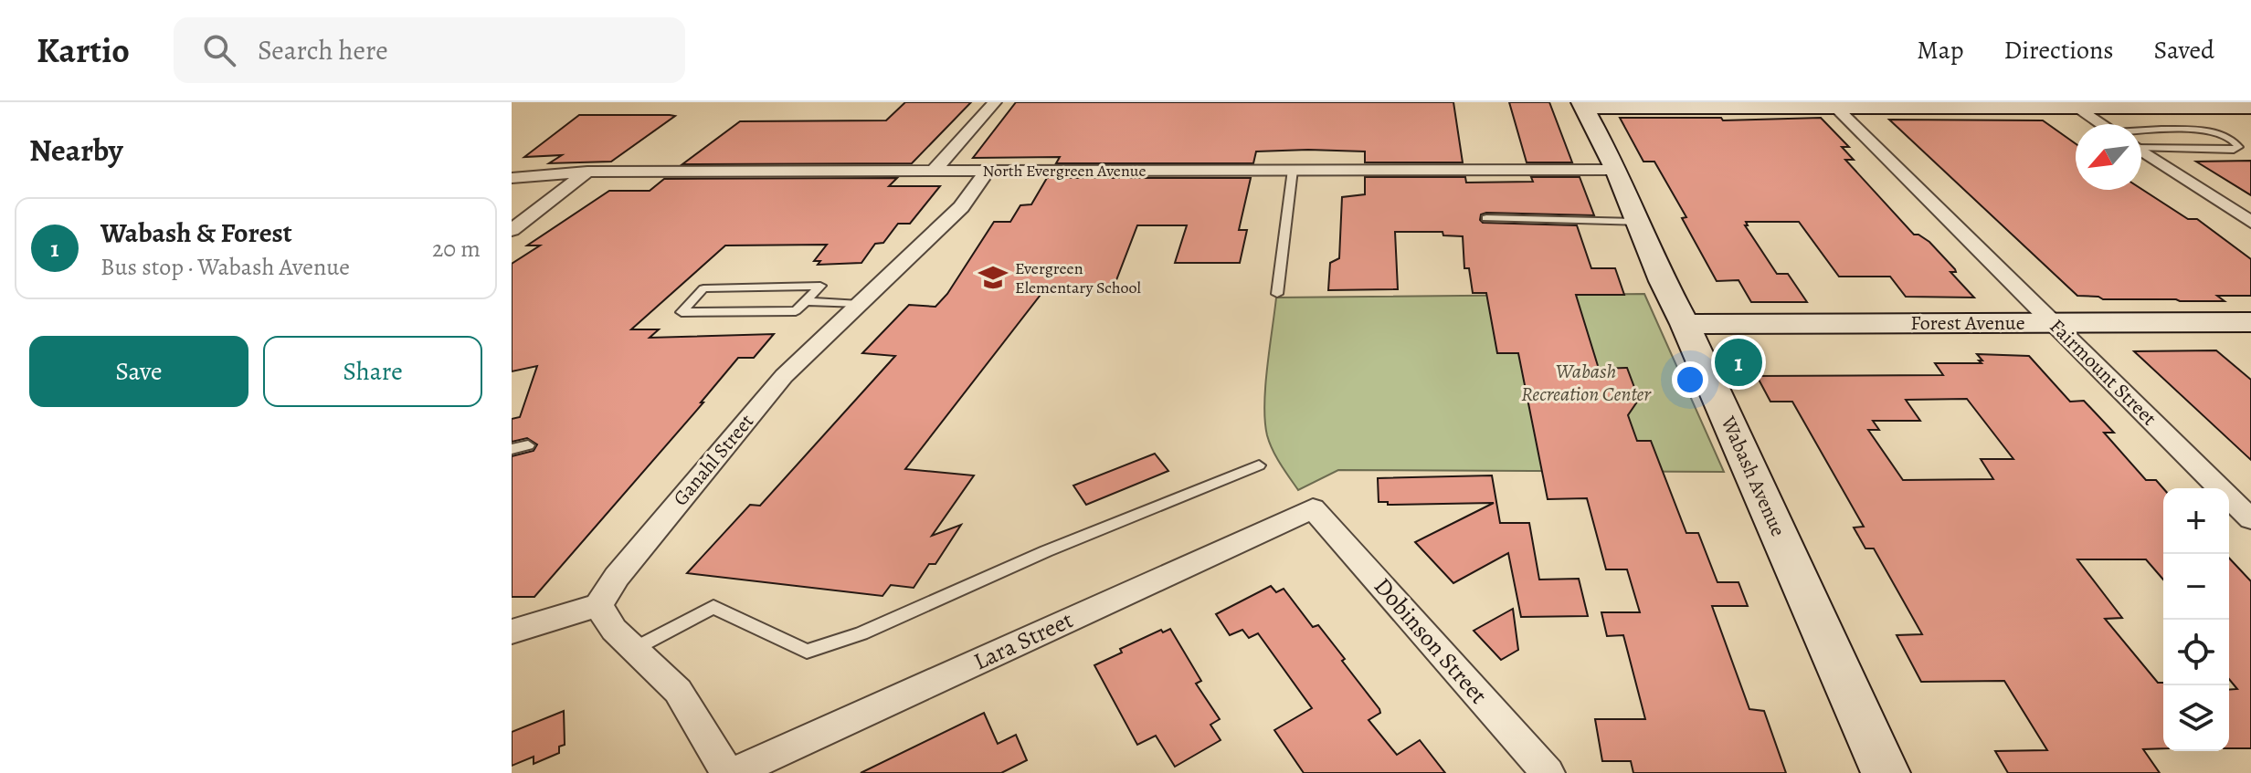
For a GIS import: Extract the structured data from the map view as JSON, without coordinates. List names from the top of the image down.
{
  "streets": {
    "street": [
      "North Evergreen Avenue",
      "Forest Avenue",
      "Fairmount Street",
      "Ganahl Street",
      "Wabash Avenue",
      "Lara Street",
      "Dobinson Street"
    ]
  },
  "crossings": [
    ["North Evergreen Avenue", "Ganahl Street"],
    ["North Evergreen Avenue", "Wabash Avenue"],
    ["Forest Avenue", "Fairmount Street"],
    ["Forest Avenue", "Wabash Avenue"],
    ["Lara Street", "Dobinson Street"]
  ],
  "parks": ["Wabash Recreation Center"],
  "places": {
    "school or university": ["Evergreen Elementary School"]
  },
  "north": "bottom left",
  "page": {
    "header": "Kartio",
    "search": "Search here",
    "nav": ["Map", "Directions", "Saved"],
    "heading": "Nearby",
    "list": [
      {
        "mark": "1",
        "name": "Wabash & Forest",
        "note": "Bus stop · Wabash Avenue",
        "value": "20 m"
      }
    ],
    "buttons": ["Save", "Share"],
    "pins": "1",
    "map_buttons": ["+", "−"]
  }
}
